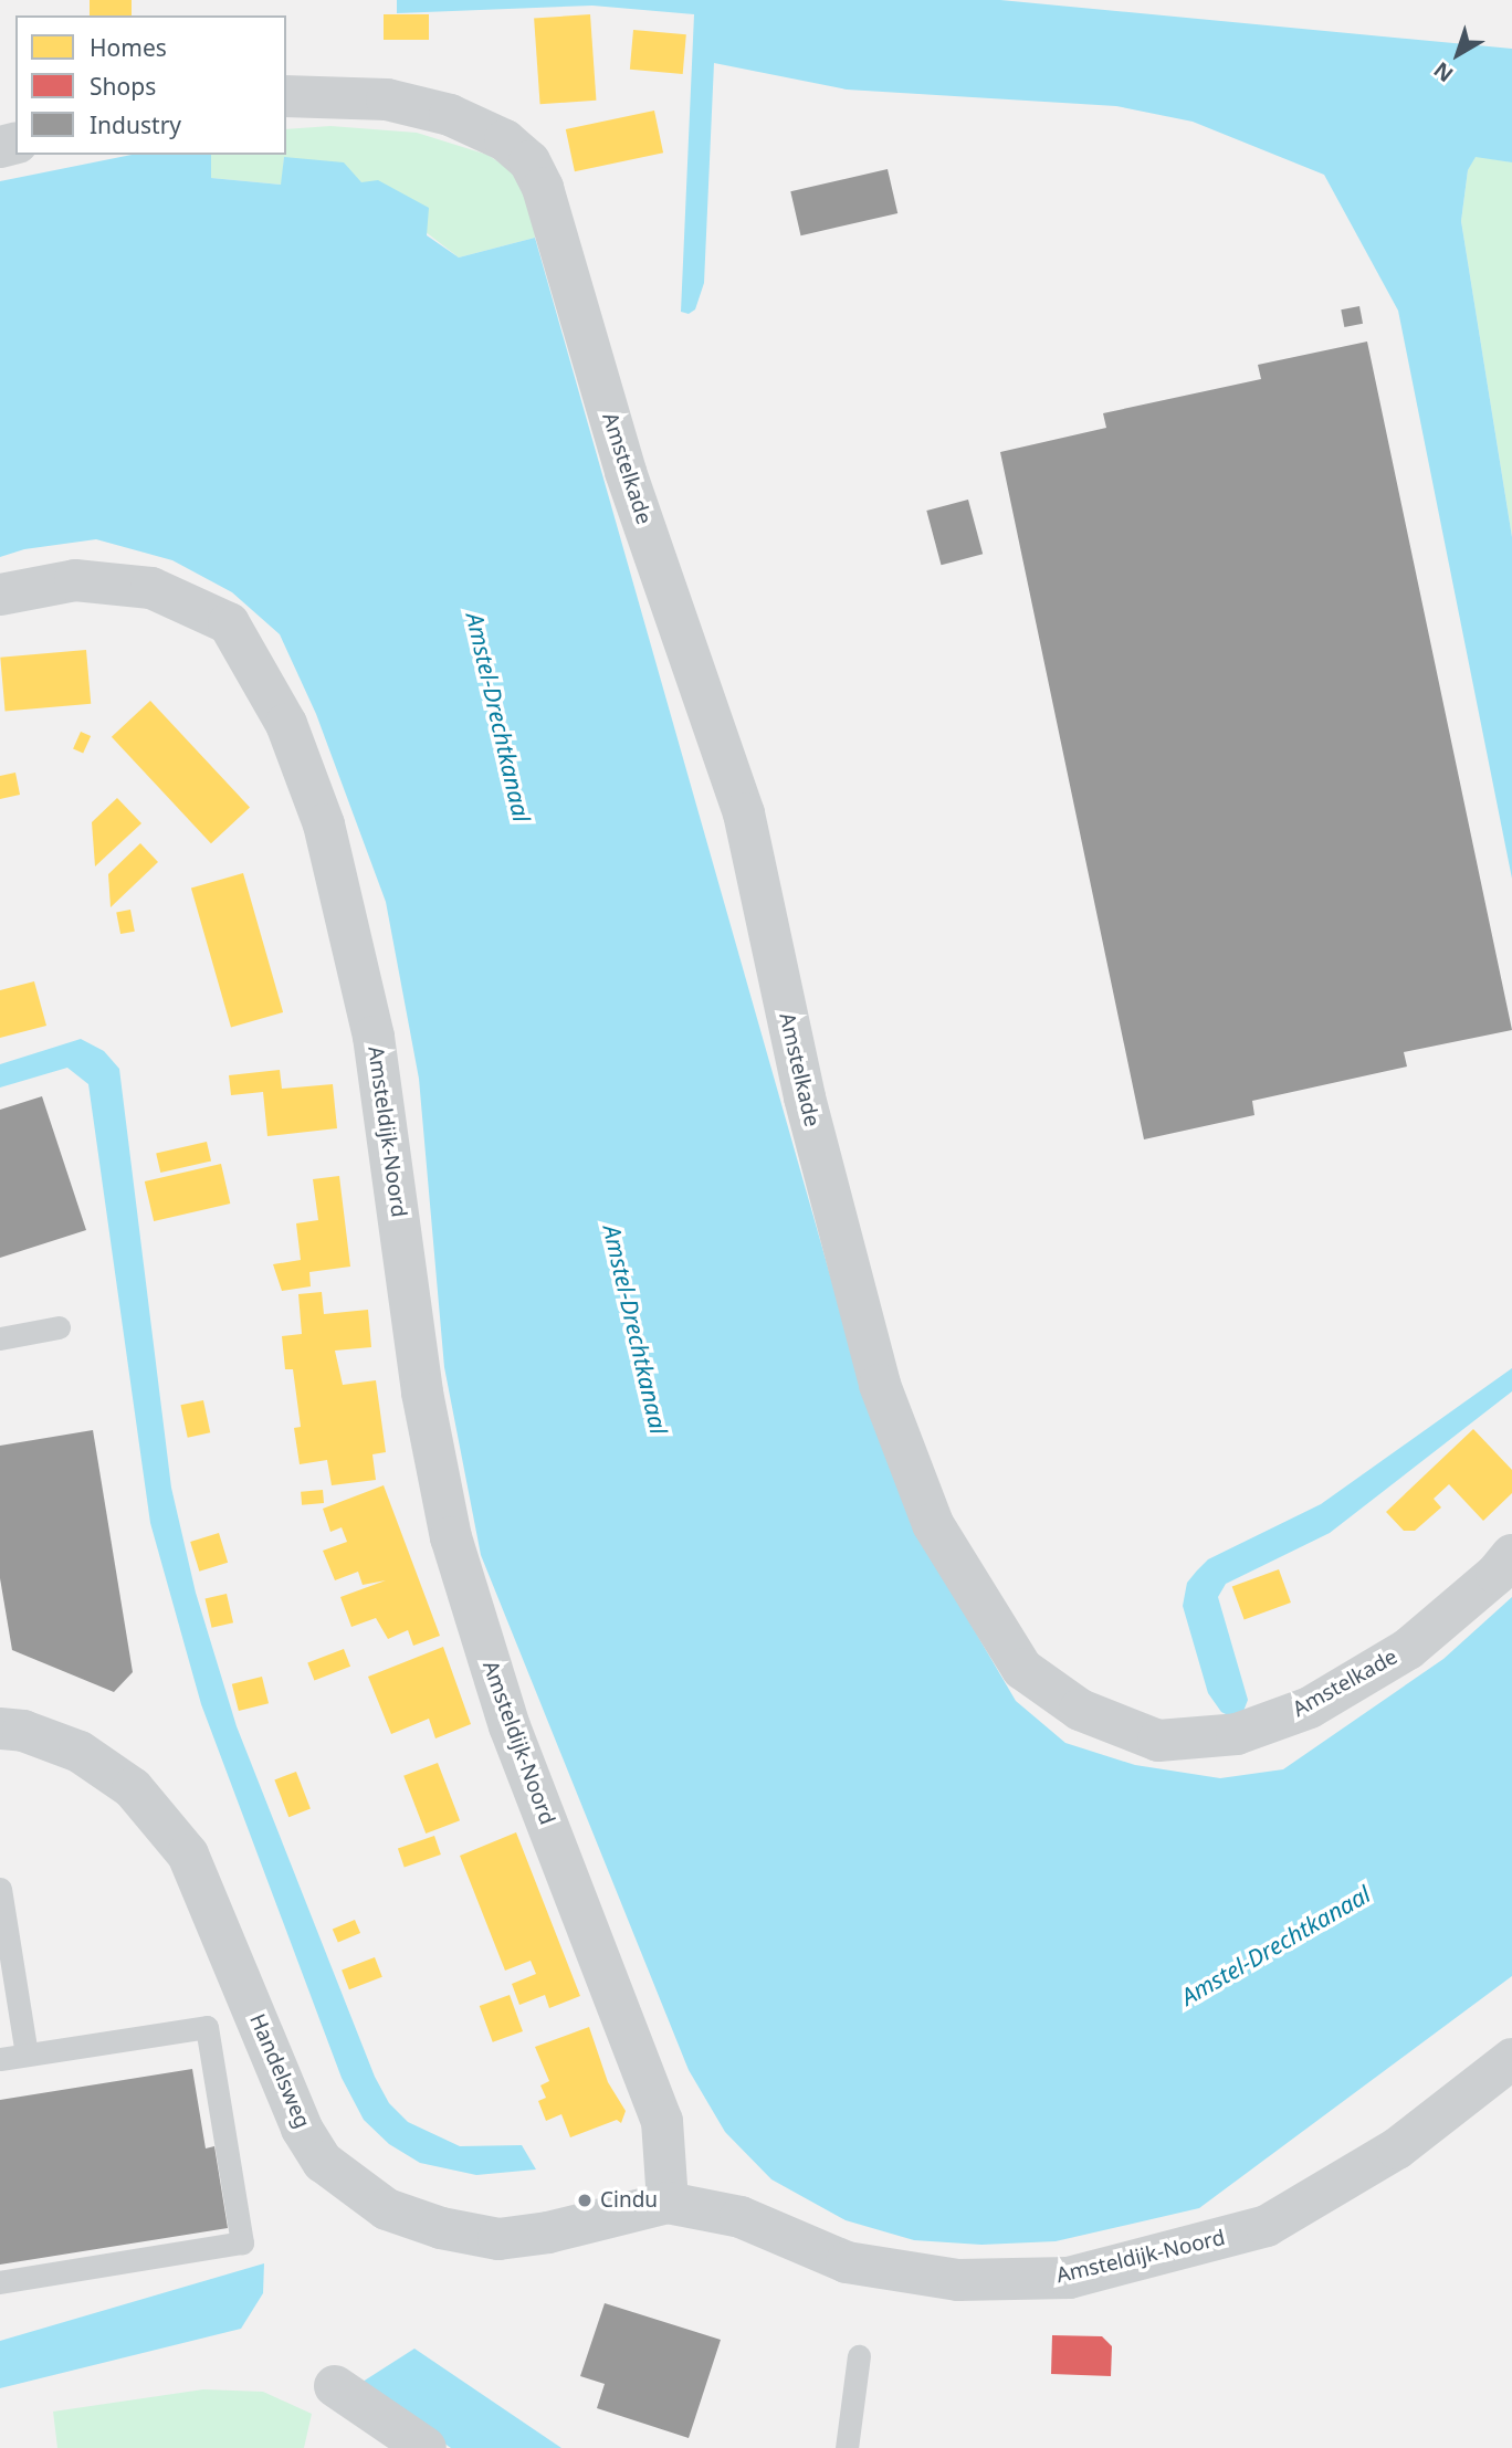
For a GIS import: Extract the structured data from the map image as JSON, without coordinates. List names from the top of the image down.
{
  "streets": {
    "street": ["Amstelkade", "Amsteldijk-Noord", "Handelsweg"]
  },
  "crossings": [
    ["Amsteldijk-Noord", "Handelsweg"]
  ],
  "water": ["Amstel-Drechtkanaal"],
  "places": ["Cindu"],
  "legend": ["Homes", "Shops", "Industry"],
  "north": "bottom left"
}
